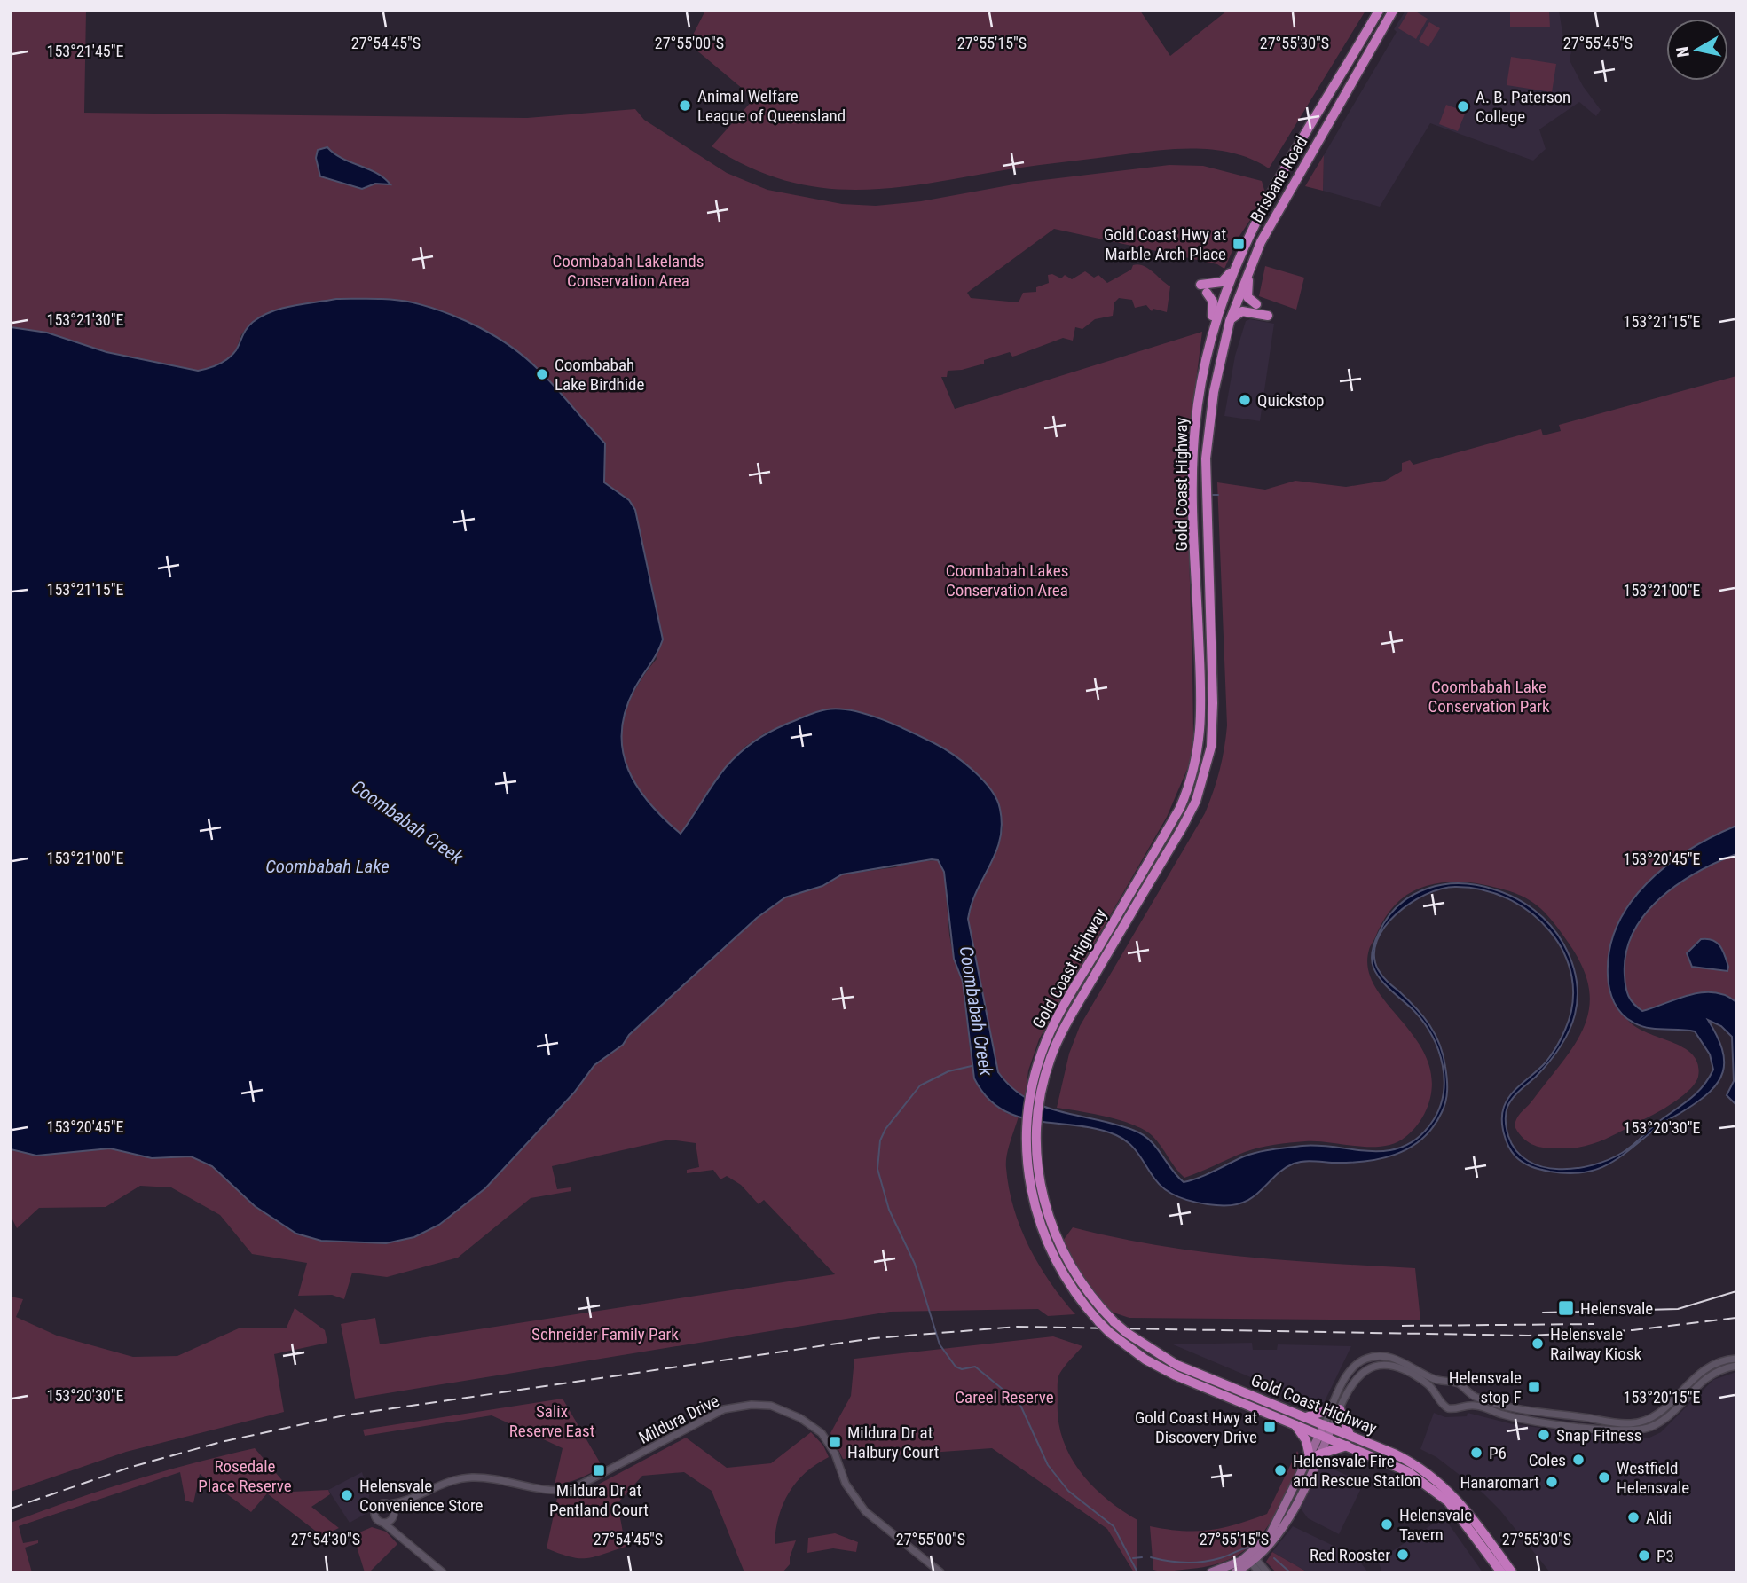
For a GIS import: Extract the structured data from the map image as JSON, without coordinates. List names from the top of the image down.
{
  "streets": {
    "highway": ["Brisbane Road", "Gold Coast Highway"],
    "street": ["Mildura Drive"]
  },
  "crossings": [
    ["Brisbane Road", "Gold Coast Highway"]
  ],
  "water": ["Coombabah Creek", "Coombabah Lake"],
  "parks": [
    "Coombabah Lakelands Conservation Area",
    "Coombabah Lakes Conservation Area",
    "Coombabah Lake Conservation Park",
    "Schneider Family Park",
    "Careel Reserve",
    "Salix Reserve East",
    "Rosedale Place Reserve"
  ],
  "places": {
    "other": [
      "Animal Welfare League of Queensland",
      "A. B. Paterson College",
      "Coombabah Lake Birdhide",
      "Quickstop",
      "Helensvale Railway Kiosk",
      "Snap Fitness",
      "P6",
      "Coles",
      "Helensvale Fire and Rescue Station",
      "Westfield Helensvale",
      "Hanaromart",
      "Helensvale Convenience Store",
      "Aldi",
      "Helensvale Tavern",
      "Red Rooster",
      "P3"
    ],
    "transit": [
      "Gold Coast Hwy at Marble Arch Place",
      "Helensvale",
      "Helensvale stop F",
      "Gold Coast Hwy at Discovery Drive",
      "Mildura Dr at Halbury Court",
      "Mildura Dr at Pentland Court"
    ]
  },
  "north": "left",
  "coordinates": [
    "27°54'45\"S",
    "27°55'00\"S",
    "27°55'15\"S",
    "27°55'30\"S",
    "27°55'45\"S",
    "153°21'45\"E",
    "153°21'30\"E",
    "153°21'15\"E",
    "153°21'00\"E",
    "153°20'45\"E",
    "153°20'30\"E",
    "153°20'15\"E",
    "27°54'30\"S"
  ]
}
